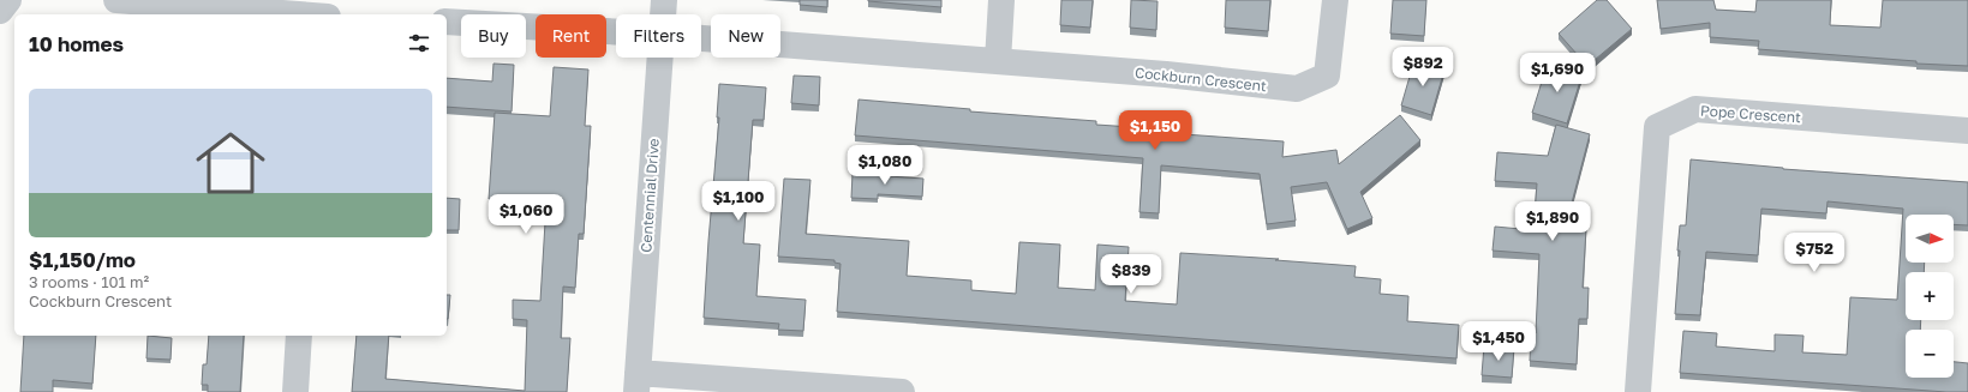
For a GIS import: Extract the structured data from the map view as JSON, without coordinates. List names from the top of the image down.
{
  "streets": {
    "street": ["Cockburn Crescent", "Pope Crescent", "Centennial Drive"]
  },
  "north": "right",
  "page": {
    "chip": [
      "Buy",
      "Rent",
      "Filters",
      "New"
    ],
    "heading": "10 homes",
    "price": [
      "$892",
      "$1,690",
      "$1,150",
      "$1,080",
      "$1,100",
      "$1,060",
      "$1,890",
      "$752",
      "$839",
      "$1,450"
    ],
    "list": [
      {
        "name": "$1,150/mo",
        "note": "3 rooms · 101 m² · Cockburn Crescent"
      }
    ],
    "map_buttons": ["+", "−"]
  }
}
